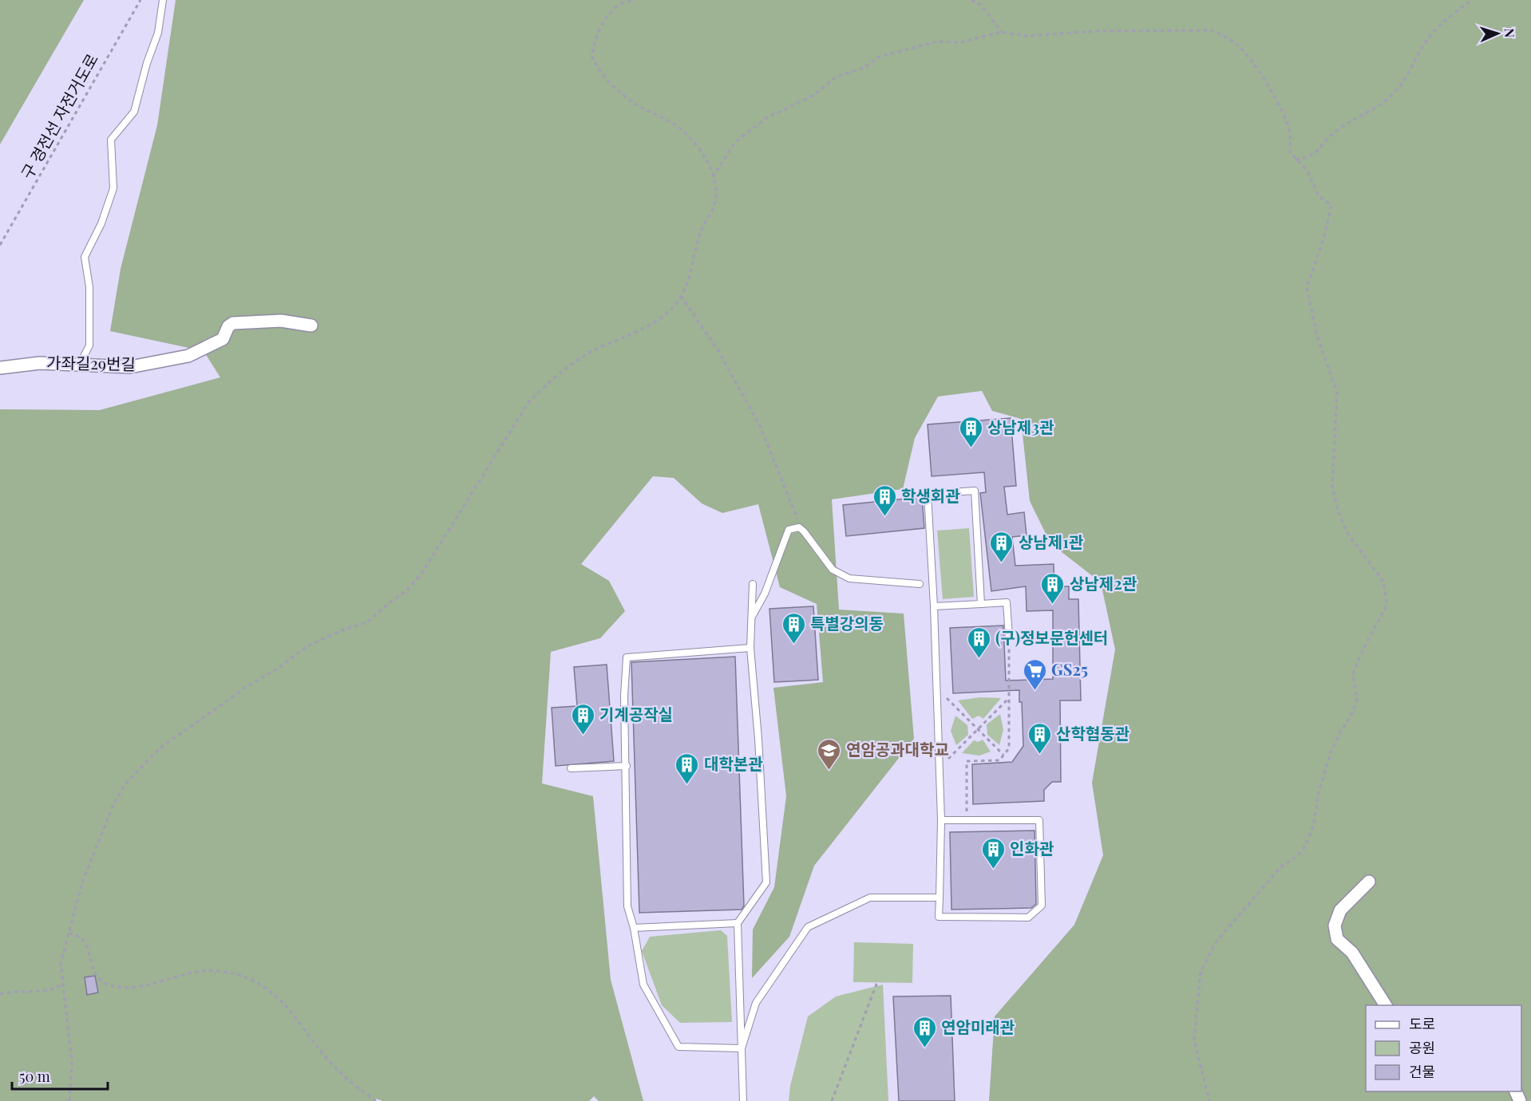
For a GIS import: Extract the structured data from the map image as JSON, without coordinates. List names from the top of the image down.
{
  "streets": {
    "street": ["가좌길29번길"],
    "path": ["구 경전선 자전거도로"]
  },
  "places": {
    "building": [
      "상남제3관",
      "학생회관",
      "상남제1관",
      "상남제2관",
      "특별강의동",
      "(구)정보문헌센터",
      "기계공작실",
      "산학협동관",
      "대학본관",
      "인화관",
      "연암미래관"
    ],
    "supermarket": ["GS25"],
    "school or university": ["연암공과대학교"]
  },
  "legend": ["도로", "공원", "건물"],
  "scale_bar": "50 m",
  "north": "right"
}
